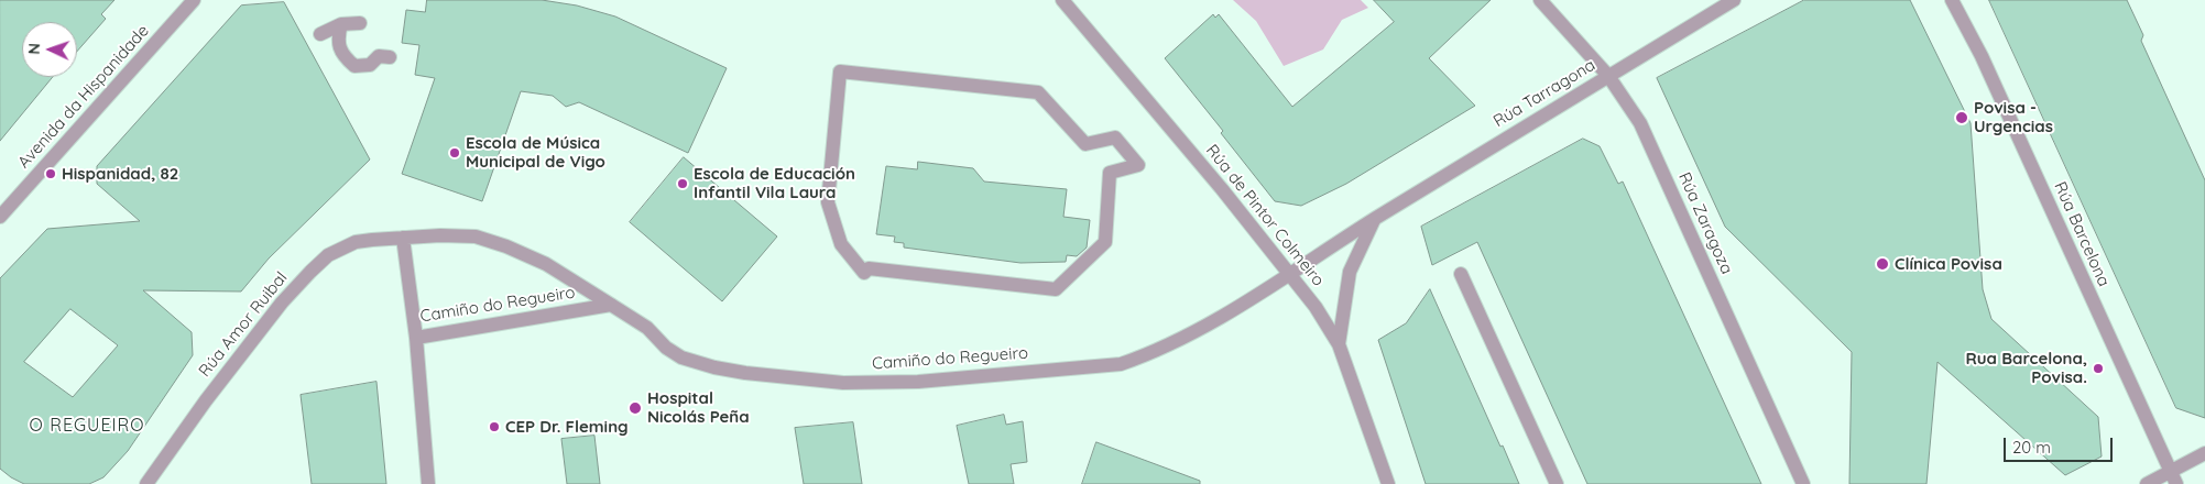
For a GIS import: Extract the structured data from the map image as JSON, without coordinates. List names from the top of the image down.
{
  "streets": {
    "street": [
      "Rúa Tarragona",
      "Avenida da Hispanidade",
      "Rúa de Pintor Colmeiro",
      "Rúa Zaragoza",
      "Rúa Barcelona",
      "Camiño do Regueiro",
      "Rúa Amor Ruibal"
    ]
  },
  "crossings": [
    ["Rúa Tarragona", "Rúa de Pintor Colmeiro"],
    ["Rúa Tarragona", "Rúa Zaragoza"],
    ["Rúa Tarragona", "Camiño do Regueiro"],
    ["Rúa de Pintor Colmeiro", "Camiño do Regueiro"],
    ["Camiño do Regueiro", "Rúa Amor Ruibal"]
  ],
  "districts": ["O REGUEIRO"],
  "places": [
    "Povisa - Urgencias",
    "Escola de Música Municipal de Vigo",
    "Hispanidad, 82",
    "Escola de Educación Infantil Vila Laura",
    "Clínica Povisa",
    "Rua Barcelona, Povisa.",
    "Hospital Nicolás Peña",
    "CEP Dr. Fleming"
  ],
  "scale_bar": "20 m",
  "north": "left"
}
